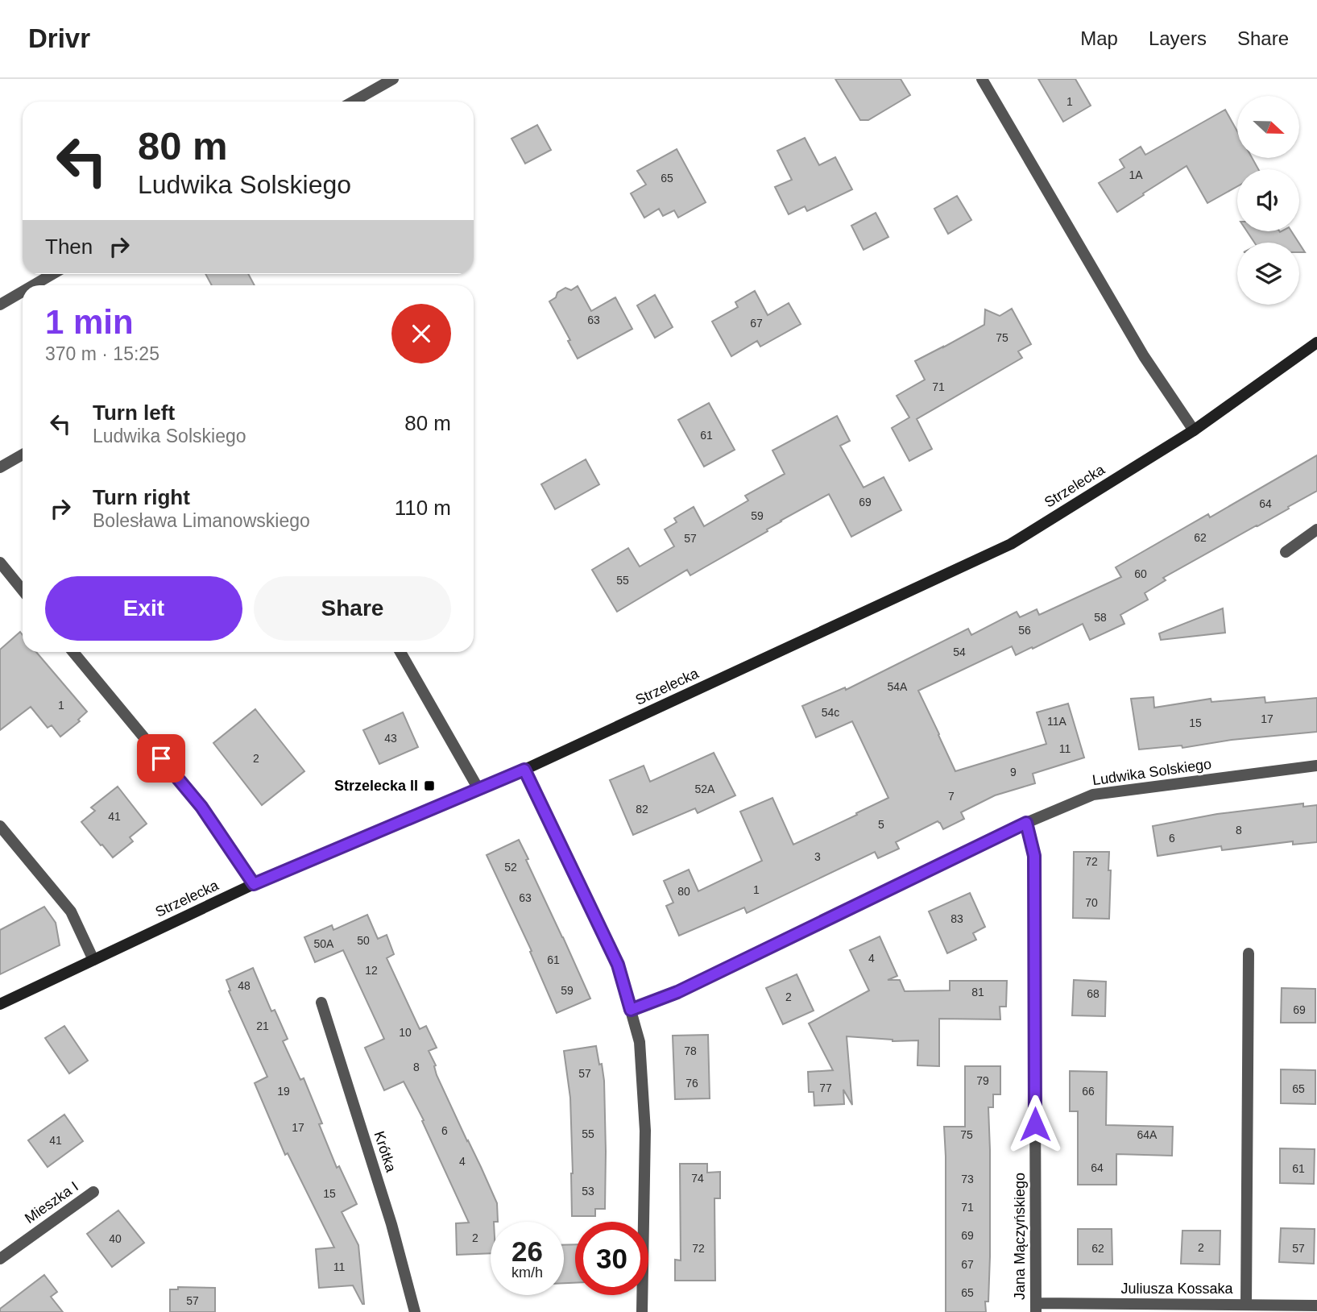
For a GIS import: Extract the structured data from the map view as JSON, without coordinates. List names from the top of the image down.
{
  "streets": {
    "street": [
      "Strzelecka",
      "Ludwika Solskiego",
      "Krótka",
      "Mieszka I",
      "Jana Mączyńskiego",
      "Juliusza Kossaka"
    ]
  },
  "crossings": [
    ["Ludwika Solskiego", "Jana Mączyńskiego"],
    ["Jana Mączyńskiego", "Juliusza Kossaka"]
  ],
  "places": {
    "transit": ["Strzelecka II"]
  },
  "house_numbers": [
    "1",
    "1A",
    "65",
    "63",
    "67",
    "75",
    "71",
    "61",
    "69",
    "64",
    "59",
    "62",
    "57",
    "60",
    "55",
    "58",
    "56",
    "54",
    "54A",
    "1",
    "54c",
    "17",
    "11A",
    "15",
    "43",
    "11",
    "2",
    "9",
    "52A",
    "7",
    "82",
    "41",
    "5",
    "8",
    "6",
    "3",
    "72",
    "52",
    "1",
    "80",
    "63",
    "70",
    "83",
    "50",
    "50A",
    "4",
    "61",
    "12",
    "48",
    "59",
    "81",
    "68",
    "2",
    "69",
    "21",
    "10",
    "78",
    "8",
    "57",
    "79",
    "76",
    "77",
    "65",
    "19",
    "66",
    "17",
    "6",
    "55",
    "75",
    "64A",
    "41",
    "4",
    "64",
    "61",
    "74",
    "73",
    "53",
    "15",
    "71",
    "69",
    "2",
    "40",
    "2",
    "72",
    "62",
    "57",
    "67",
    "11",
    "65",
    "57"
  ],
  "north": "right",
  "page": {
    "header": "Drivr",
    "nav": ["Map", "Layers", "Share"],
    "turn": ["80 m", "Ludwika Solskiego"],
    "then": "Then",
    "heading": ["1 min", "370 m · 15:25"],
    "list": [
      {
        "name": "Turn left",
        "note": "Ludwika Solskiego",
        "value": "80 m"
      },
      {
        "name": "Turn right",
        "note": "Bolesława Limanowskiego",
        "value": "110 m"
      }
    ],
    "buttons": ["Exit", "Share"],
    "speed": "26 km/h",
    "limit": "30"
  }
}
